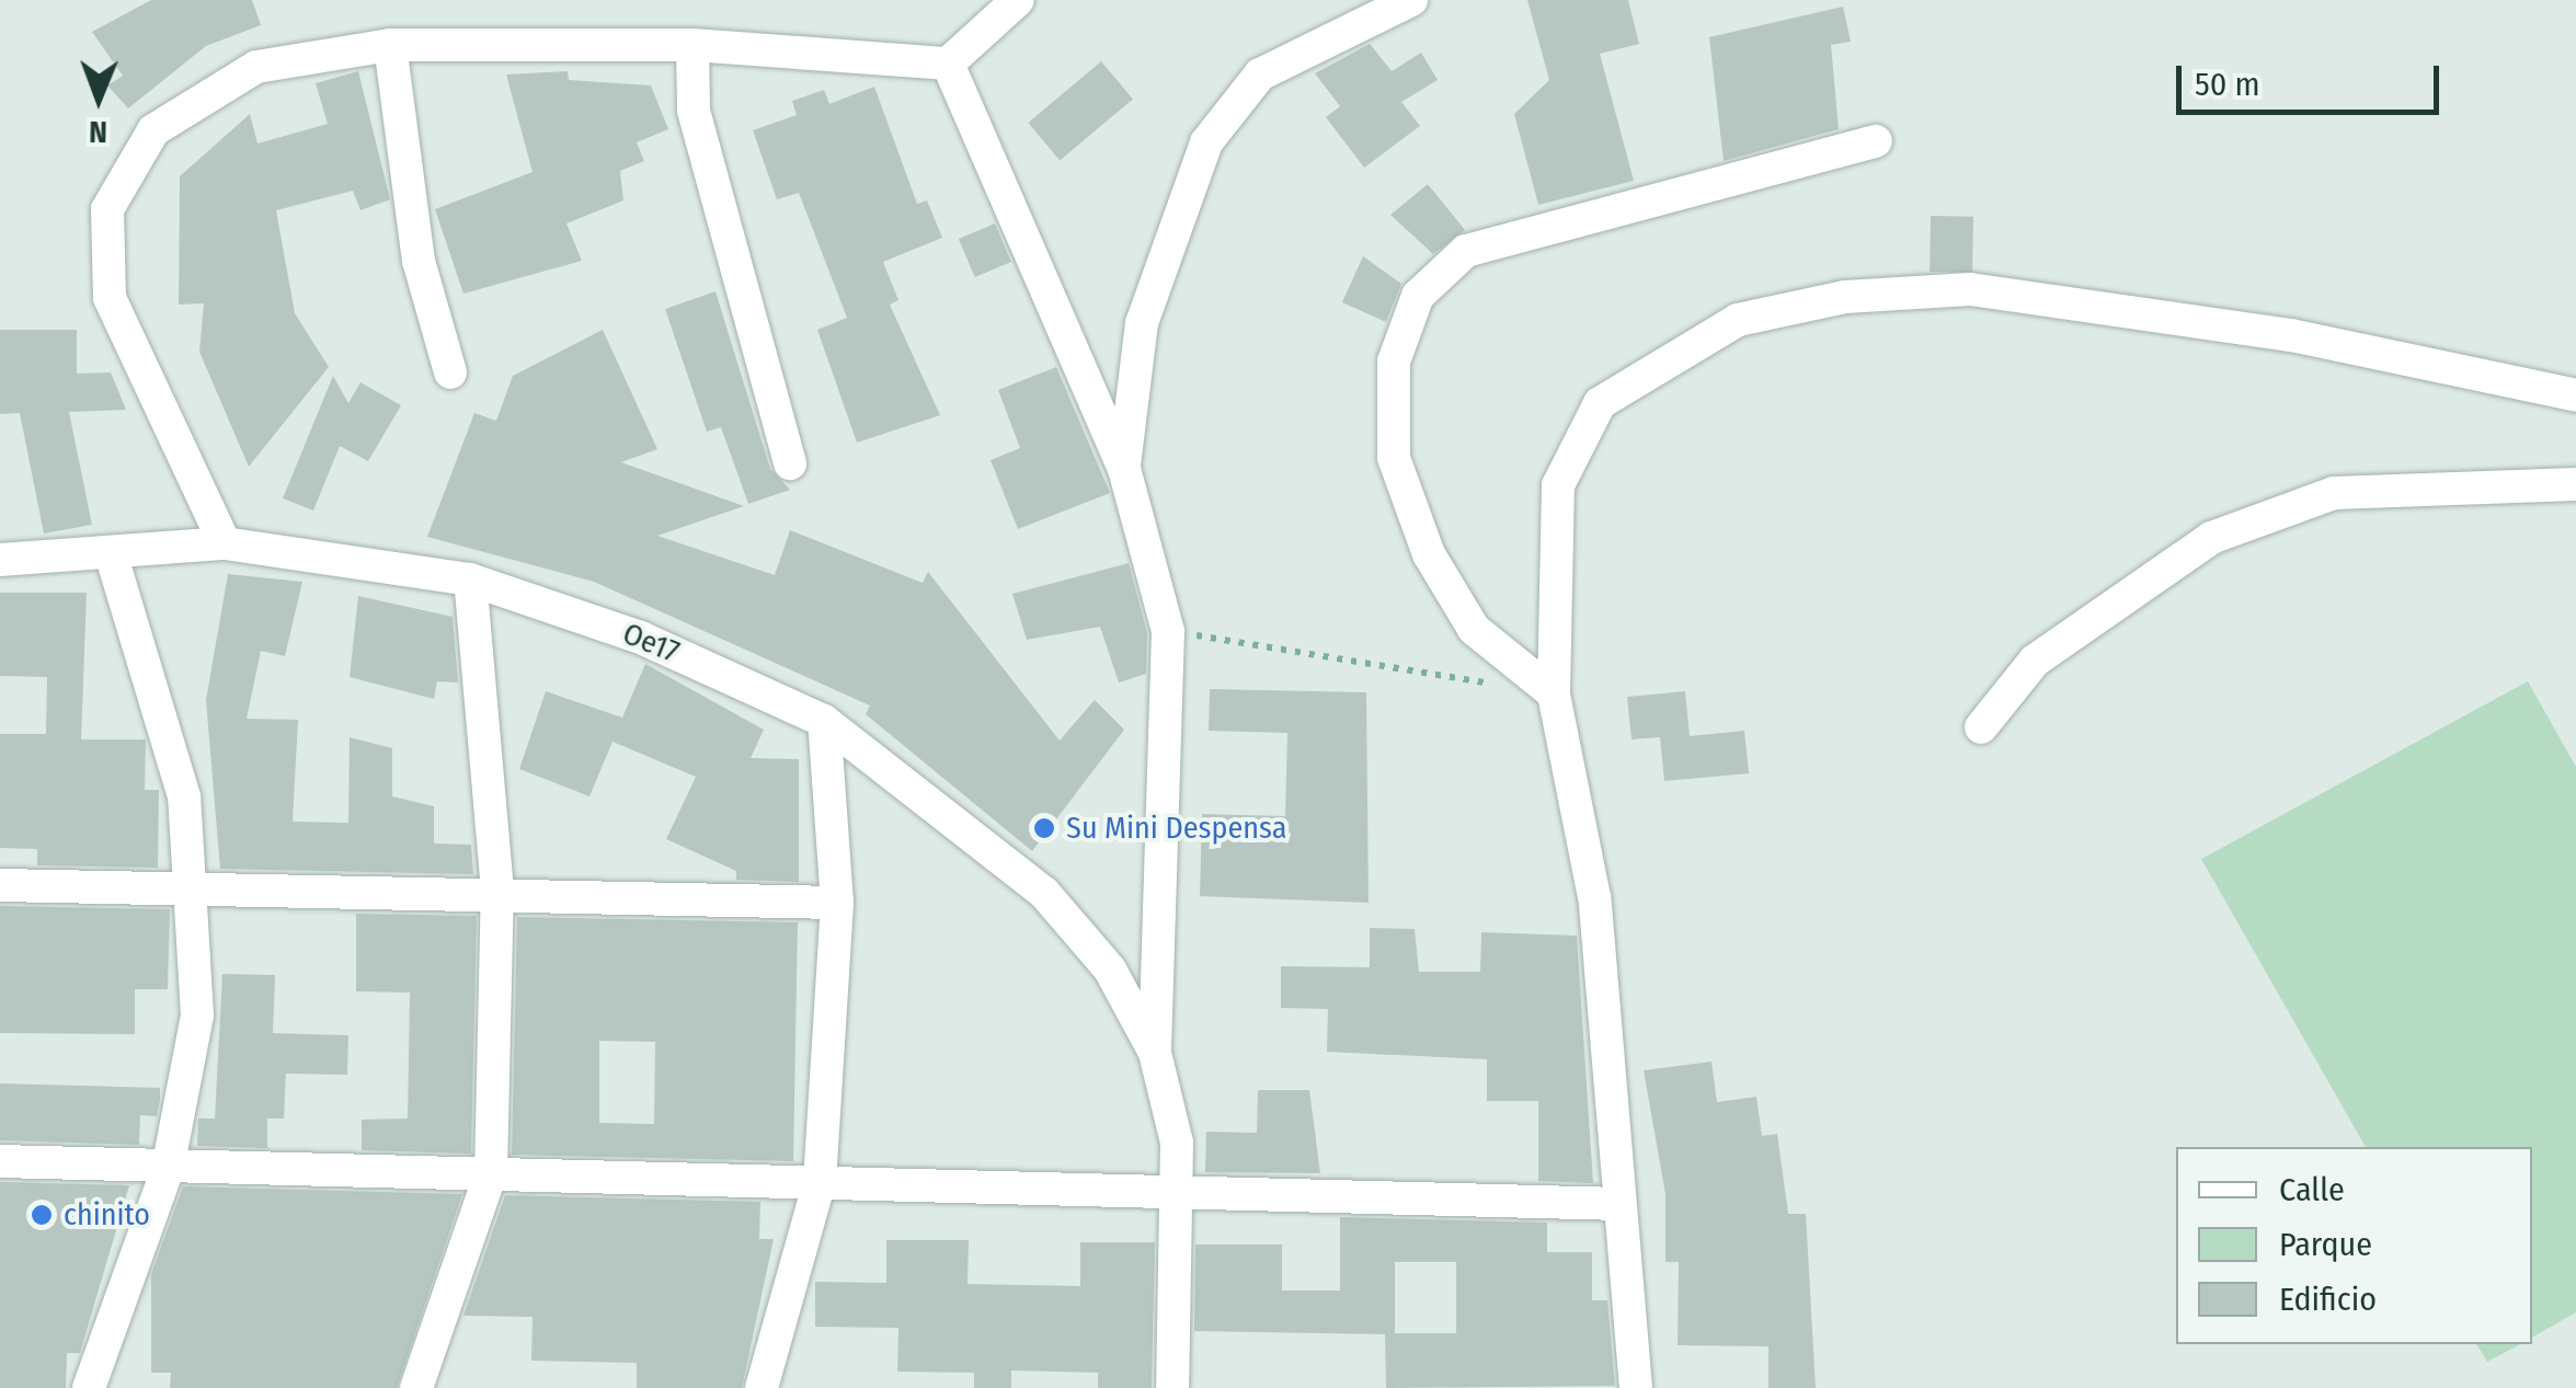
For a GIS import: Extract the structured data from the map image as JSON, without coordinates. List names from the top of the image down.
{
  "streets": {
    "street": ["Oe17"]
  },
  "places": ["Su Mini Despensa", "chinito"],
  "legend": ["Calle", "Parque", "Edificio"],
  "scale_bar": "50 m",
  "north": "bottom"
}
